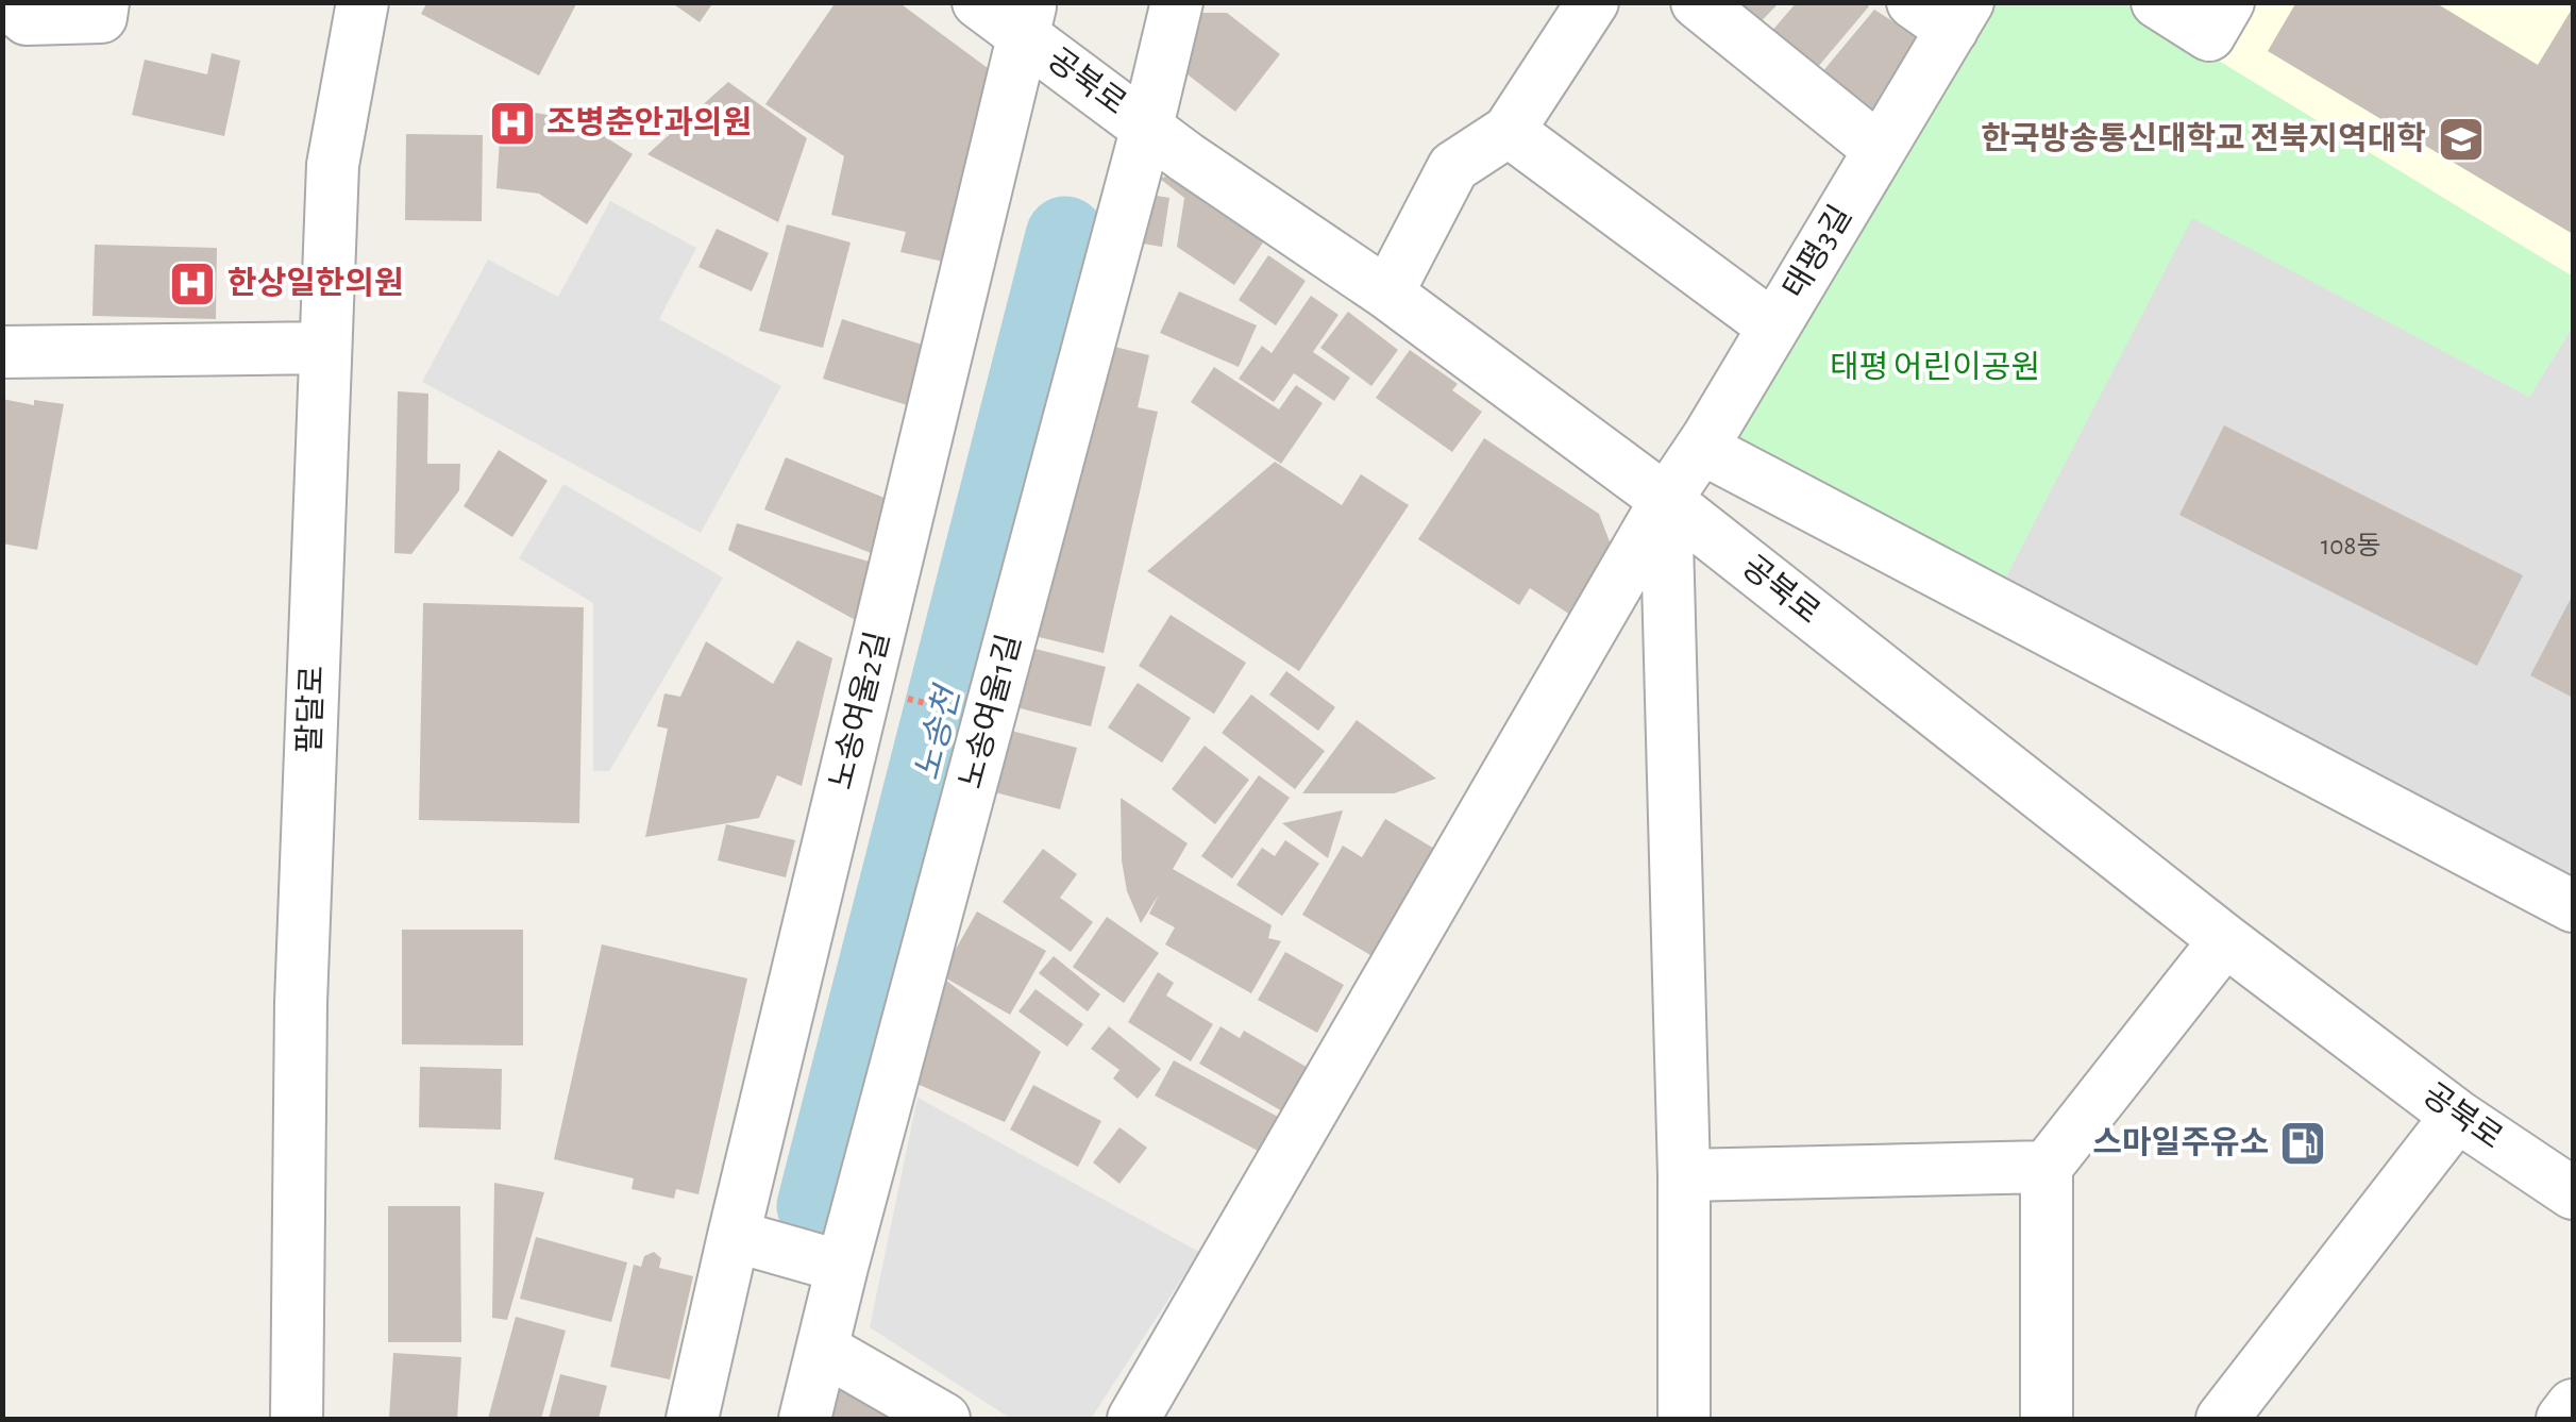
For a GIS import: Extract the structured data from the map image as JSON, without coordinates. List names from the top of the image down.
{
  "streets": {
    "street": [
      "공북로",
      "태평3길",
      "팔달로",
      "노송여울2길",
      "노송여울1길"
    ]
  },
  "crossings": [
    ["공북로", "태평3길"],
    ["공북로", "노송여울2길"],
    ["공북로", "노송여울1길"]
  ],
  "water": ["노송천"],
  "parks": ["태평 어린이공원"],
  "places": {
    "hospital": ["조병춘안과의원", "한상일한의원"],
    "school or university": ["한국방송통신대학교 전북지역대학"],
    "fuel station": ["스마일주유소"]
  },
  "house_numbers": ["108동"]
}
